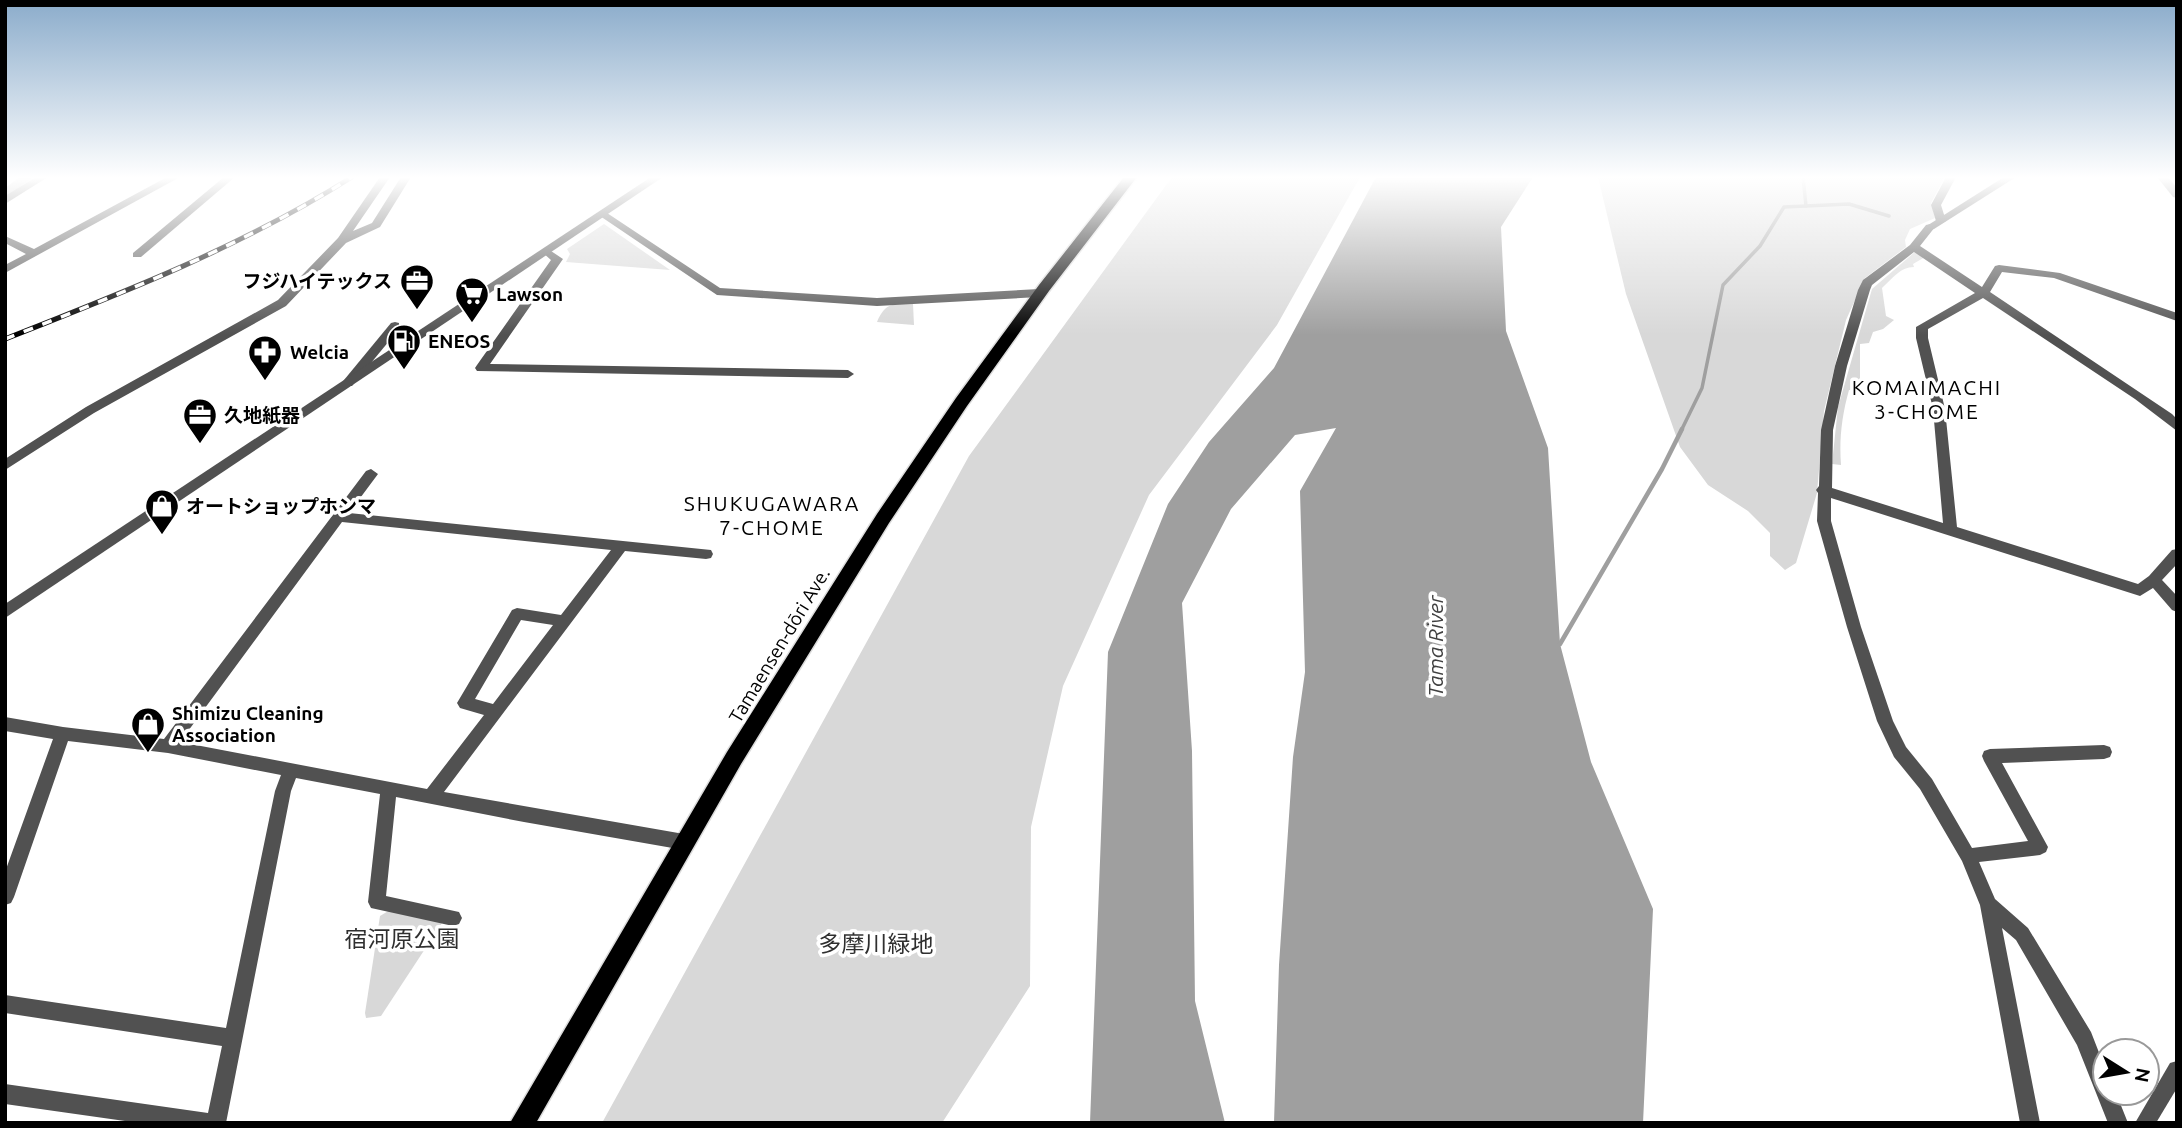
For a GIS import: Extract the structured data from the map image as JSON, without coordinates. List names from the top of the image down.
{
  "streets": {
    "main road": ["Tamaensen-dōri Ave."]
  },
  "districts": ["KOMAIMACHI 3-CHOME", "SHUKUGAWARA 7-CHOME"],
  "water": ["Tama River"],
  "parks": ["宿河原公園", "多摩川緑地"],
  "places": {
    "office": ["フジハイテックス", "久地紙器"],
    "supermarket": ["Lawson"],
    "fuel station": ["ENEOS"],
    "pharmacy": ["Welcia"],
    "shop": ["オートショップホンマ", "Shimizu Cleaning Association"]
  },
  "north": "right"
}
